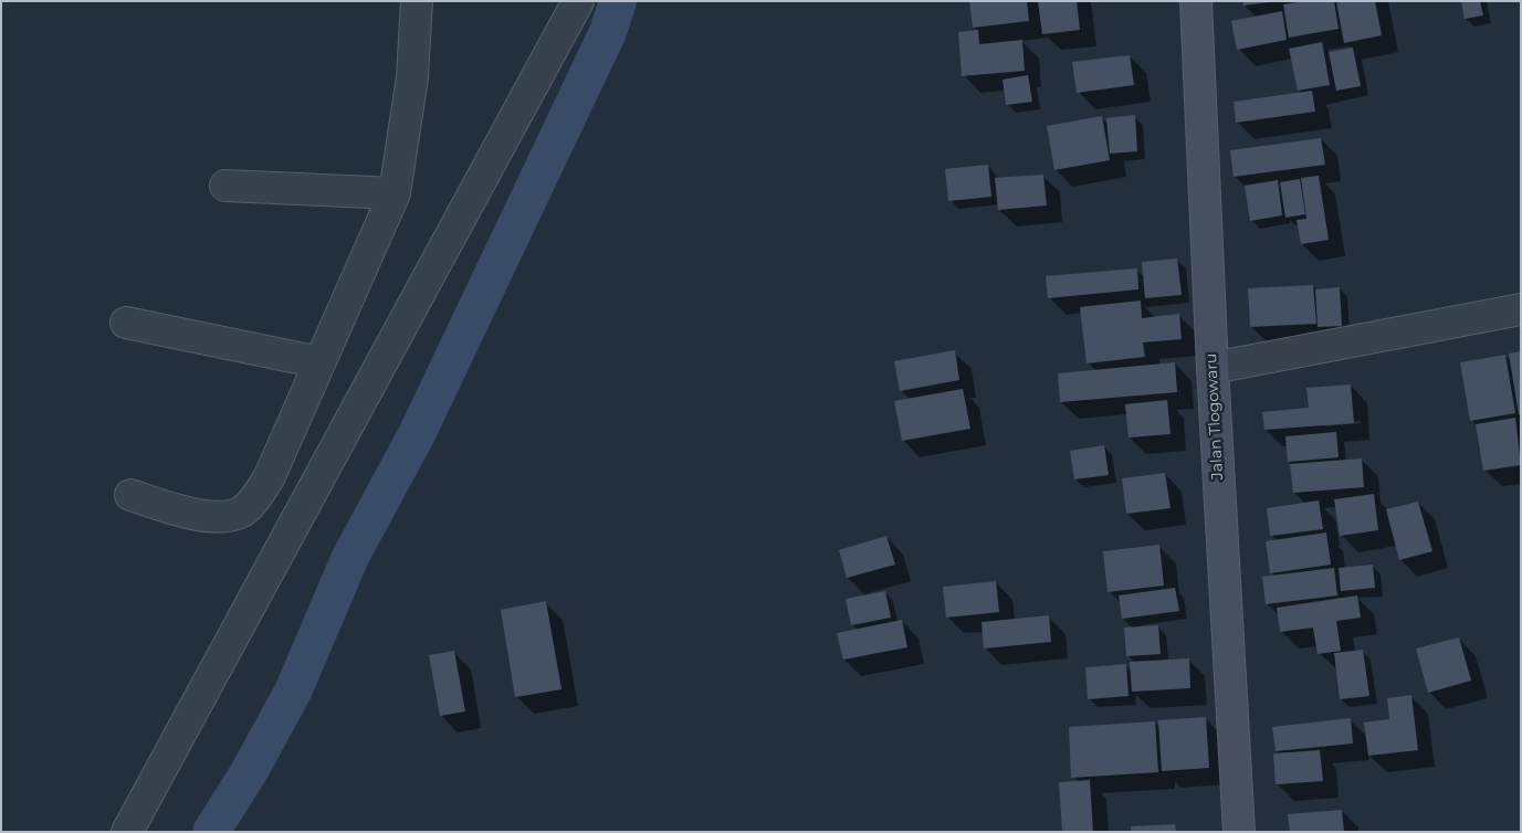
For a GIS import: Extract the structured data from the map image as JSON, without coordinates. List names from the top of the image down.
{
  "streets": {
    "main road": ["Jalan Tlogowaru"]
  }
}
